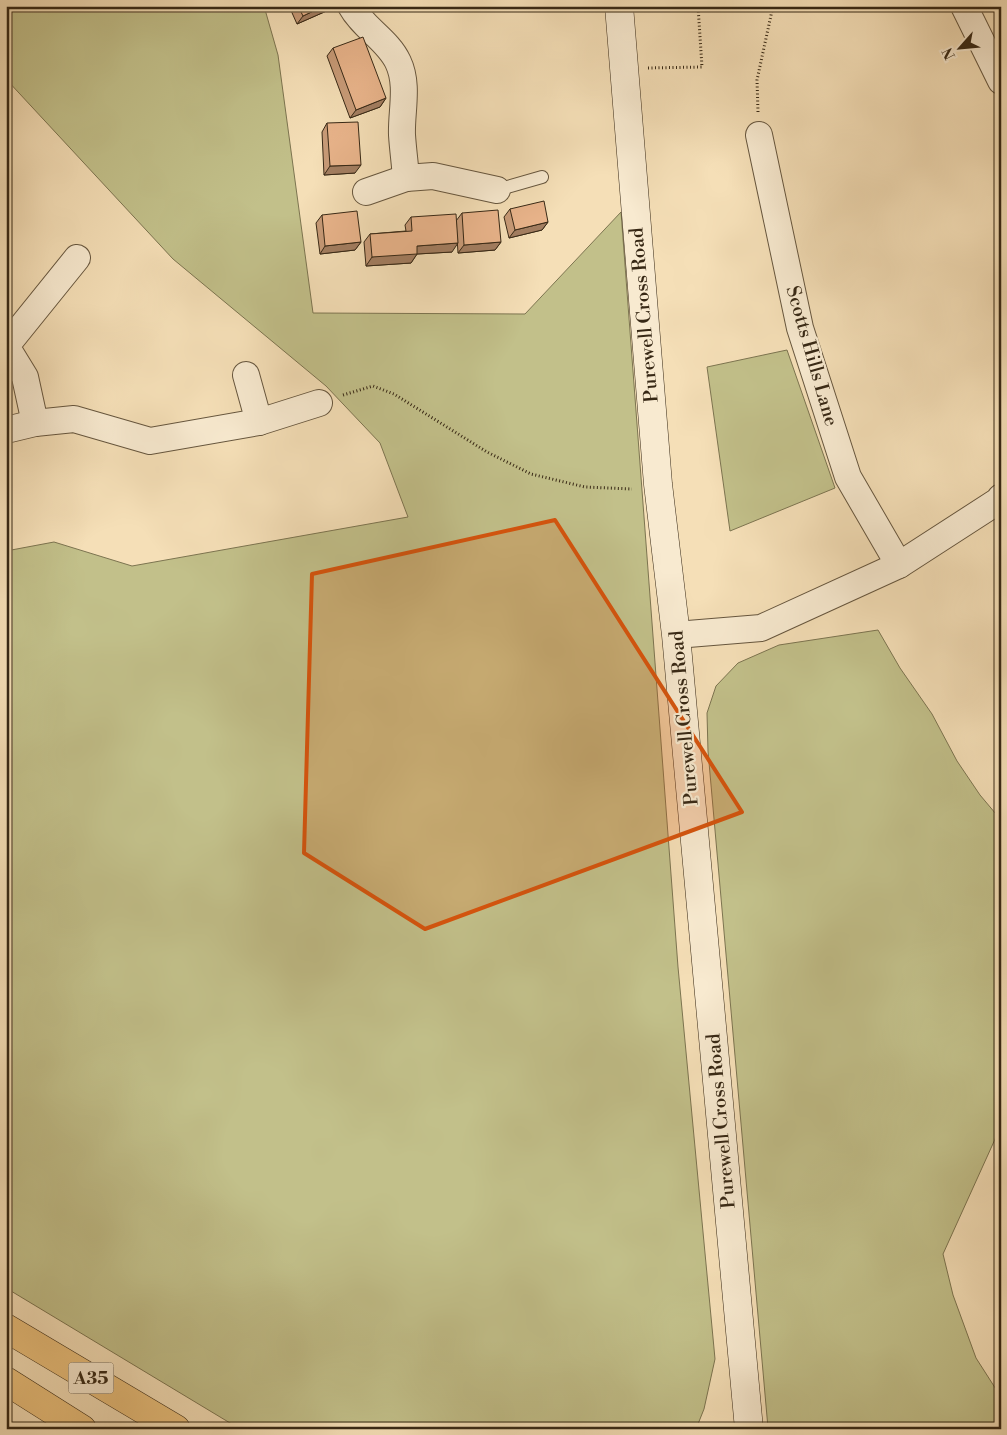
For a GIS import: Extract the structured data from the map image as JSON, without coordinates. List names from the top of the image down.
{
  "streets": {
    "main road": ["Purewell Cross Road", "A35"],
    "street": ["Scotts Hills Lane"]
  },
  "north": "bottom left"
}
